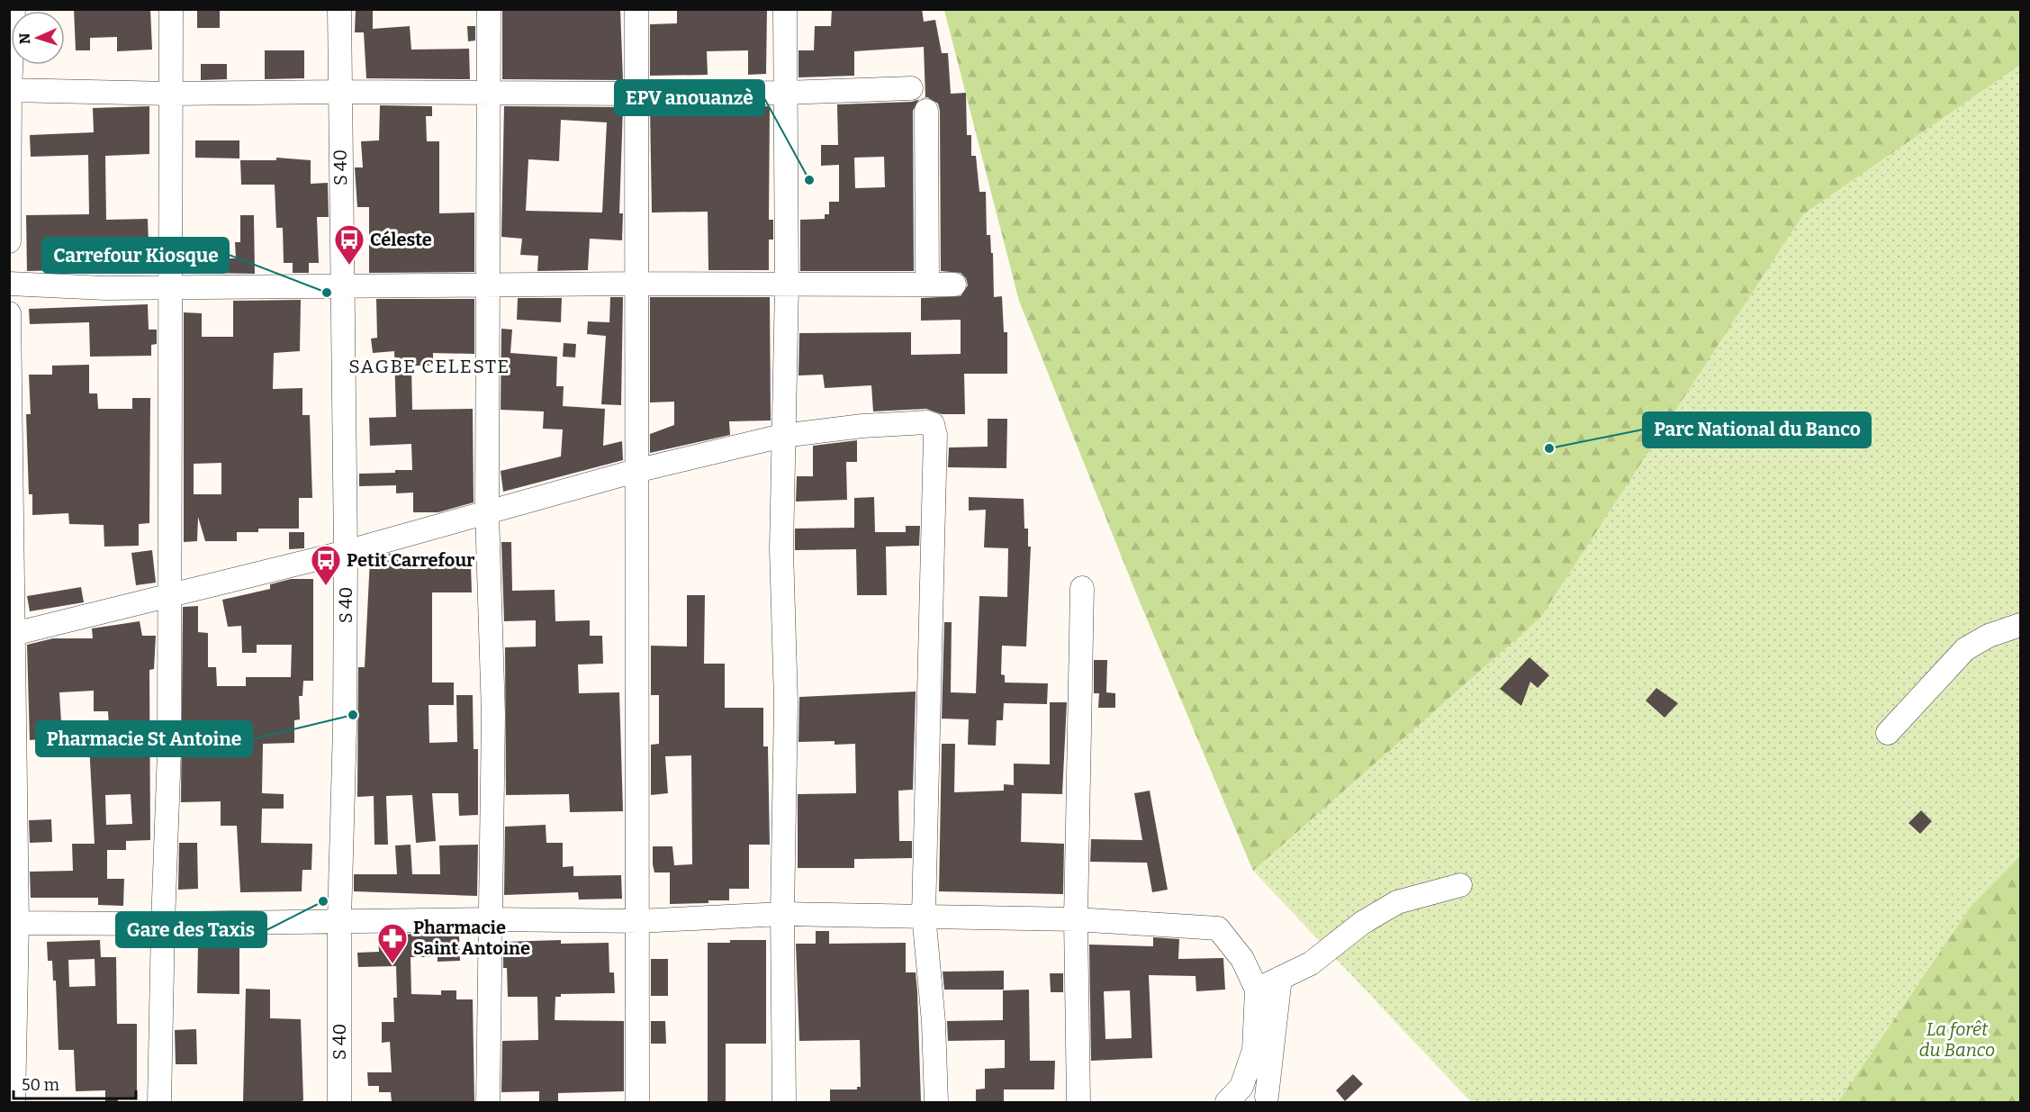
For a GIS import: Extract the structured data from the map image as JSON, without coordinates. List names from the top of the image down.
{
  "streets": {
    "street": ["S 40"]
  },
  "districts": ["SAGBE CELESTE"],
  "parks": ["La forêt du Banco"],
  "places": {
    "other": [
      "EPV anouanzè",
      "Carrefour Kiosque",
      "Parc National du Banco",
      "Pharmacie St Antoine",
      "Gare des Taxis"
    ],
    "bus stop": ["Céleste", "Petit Carrefour"],
    "pharmacy": ["Pharmacie Saint Antoine"]
  },
  "scale_bar": "50 m",
  "north": "left"
}
